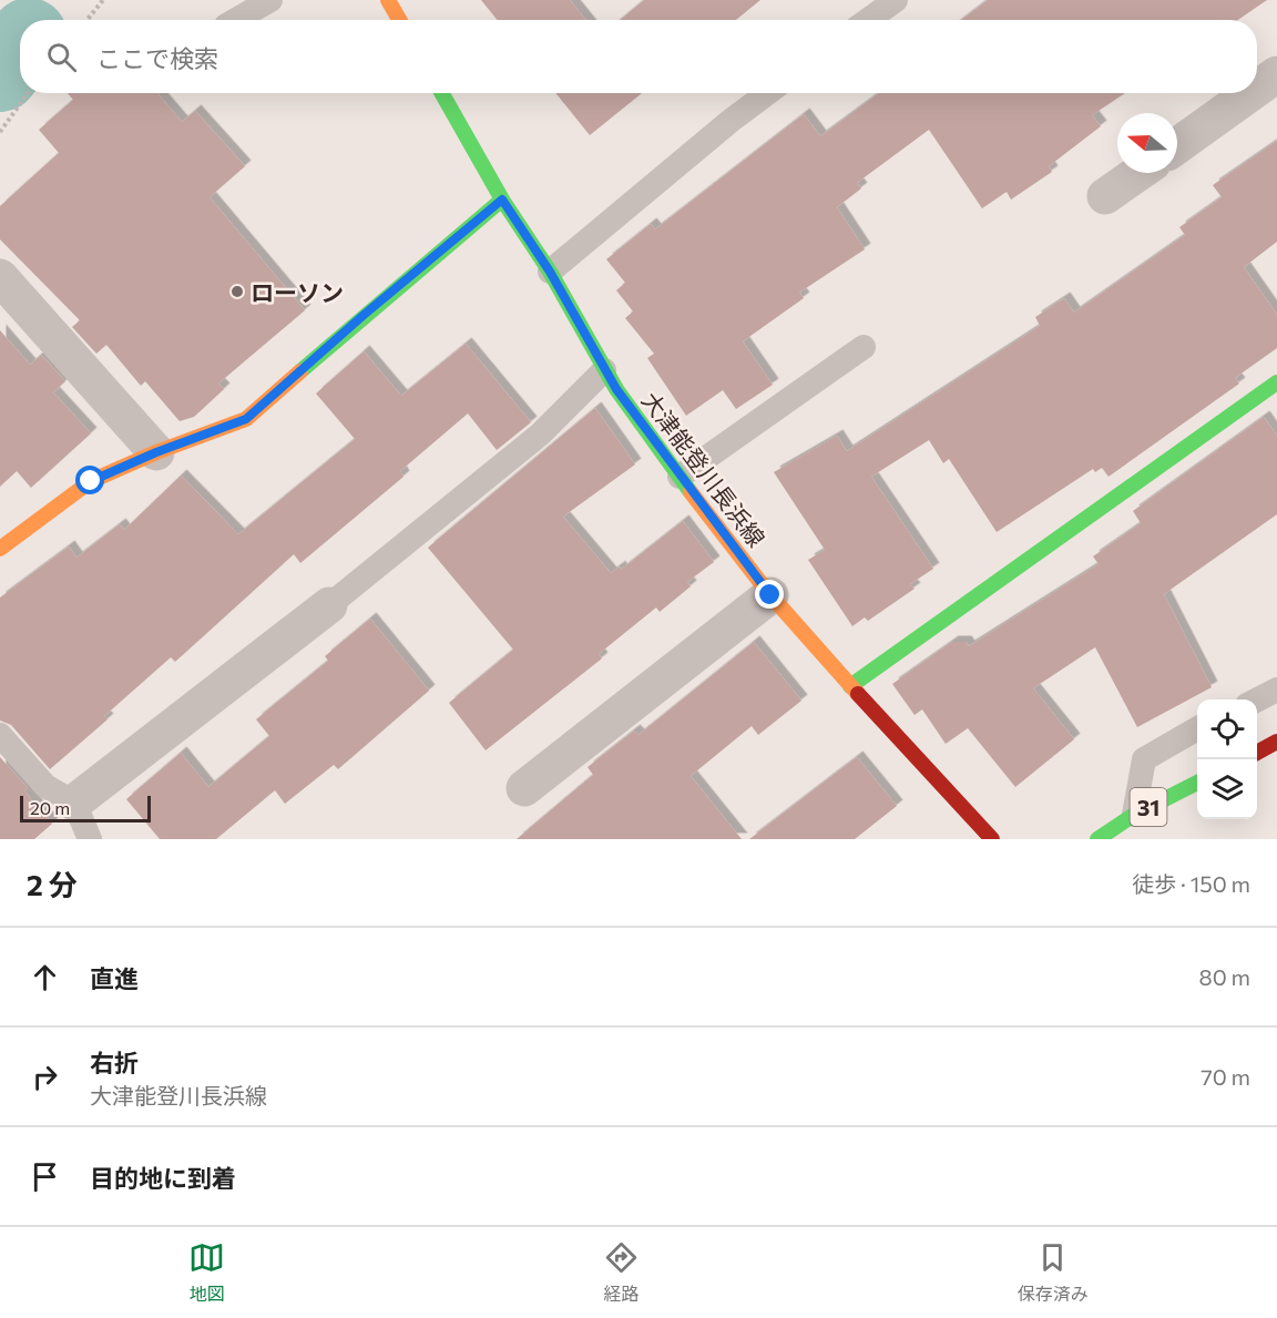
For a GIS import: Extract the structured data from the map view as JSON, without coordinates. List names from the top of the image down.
{
  "streets": {
    "main road": ["大津能登川長浜線", "31"]
  },
  "places": ["ローソン"],
  "scale_bar": "20 m",
  "north": "left",
  "page": {
    "search": "ここで検索",
    "scale": "20 m",
    "heading": ["2 分", "徒歩 · 150 m"],
    "list": [
      ["直進", "80 m"],
      ["右折", "大津能登川長浜線", "70 m"],
      "目的地に到着"
    ],
    "nav": ["地図", "経路", "保存済み"]
  }
}
